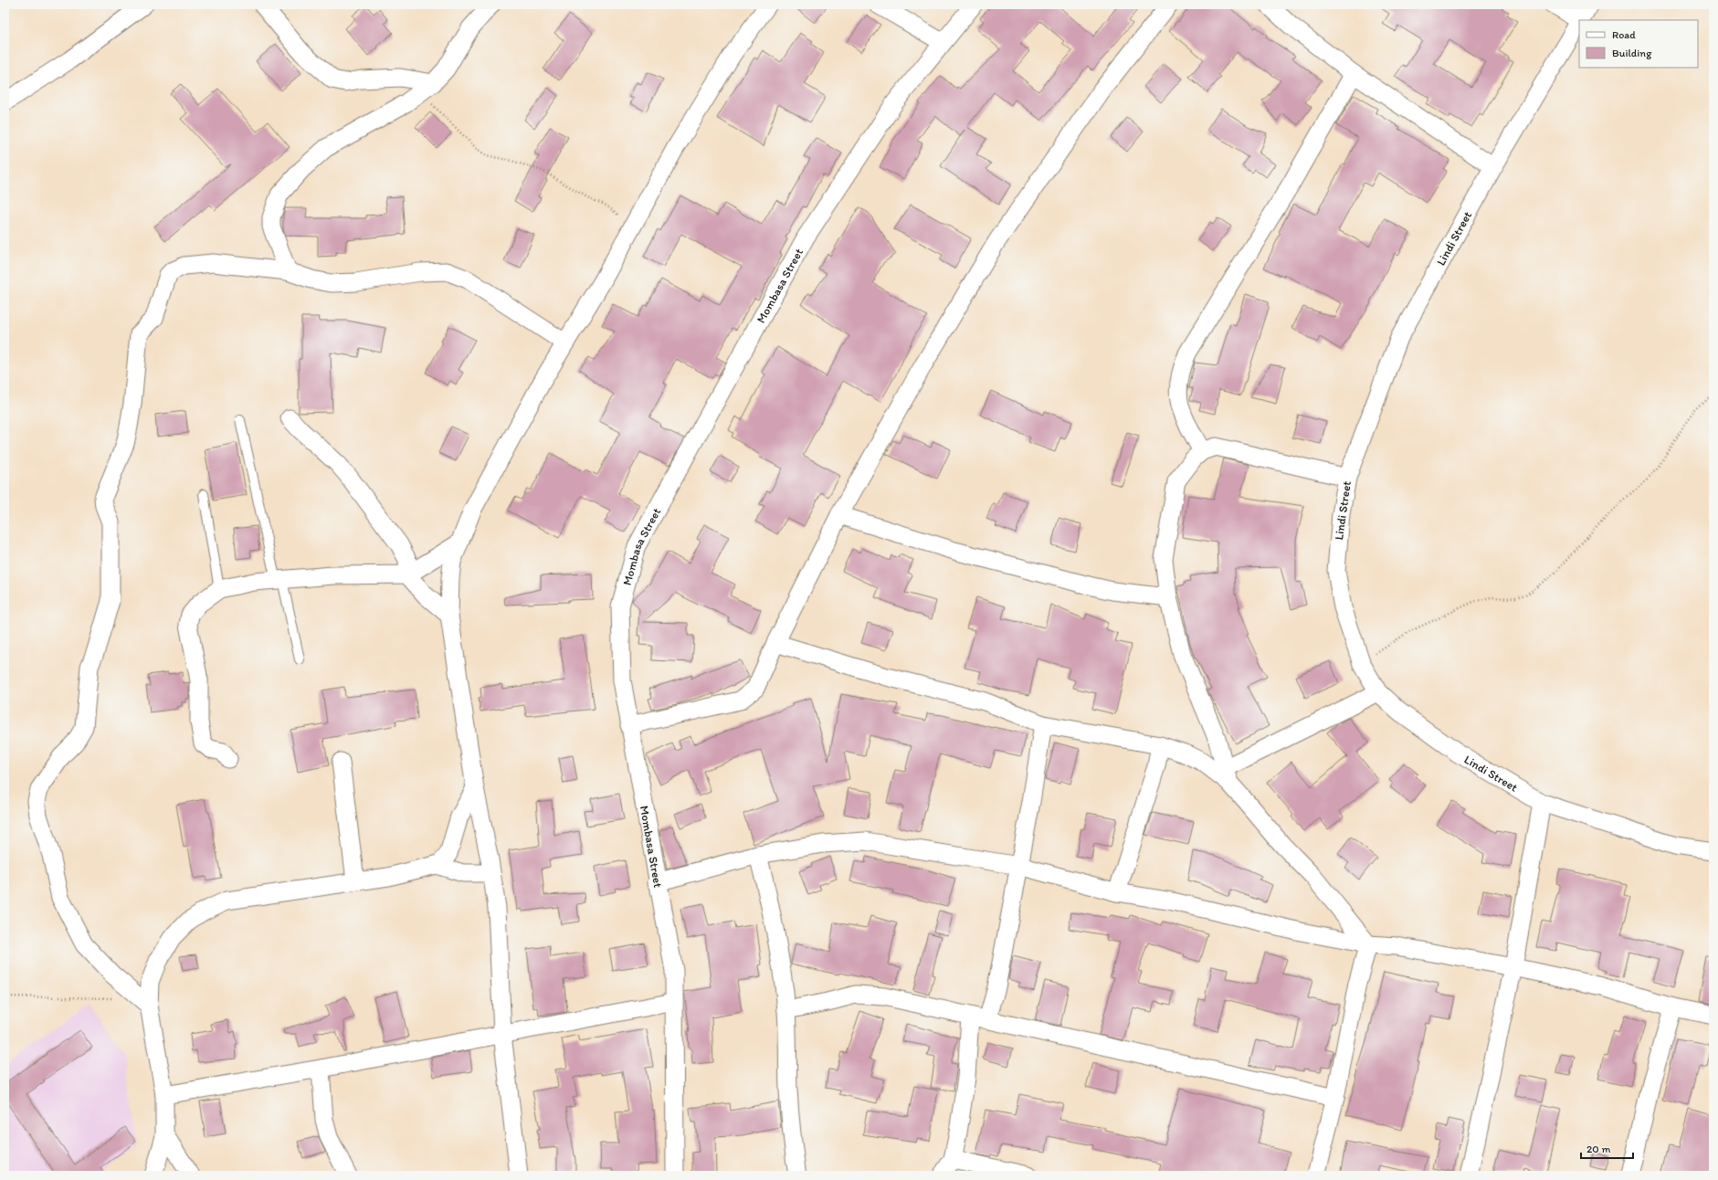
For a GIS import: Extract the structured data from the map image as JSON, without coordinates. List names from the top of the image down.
{
  "streets": {
    "street": ["Lindi Street", "Mombasa Street"]
  },
  "legend": ["Road", "Building"],
  "scale_bar": "20 m"
}
